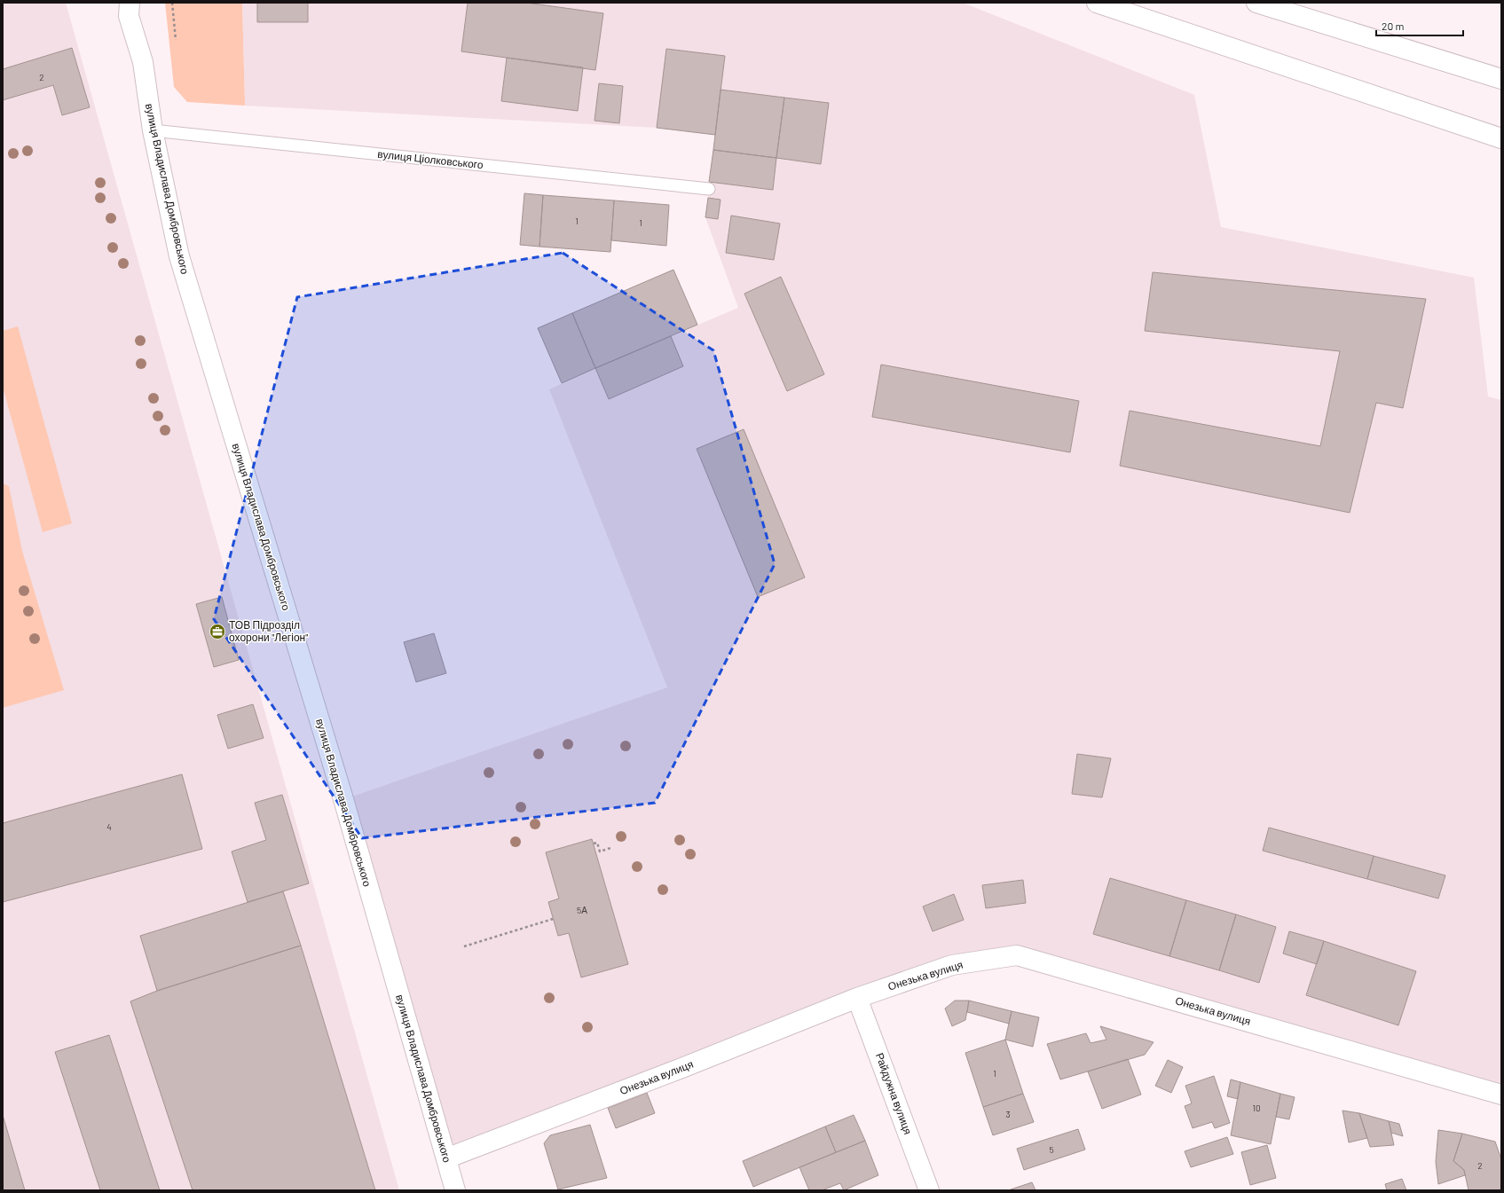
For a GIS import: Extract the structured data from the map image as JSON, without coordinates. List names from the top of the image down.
{
  "streets": {
    "street": ["вулиця Владислава Домбровського", "Онезька вулиця", "Райдужна вулиця"],
    "lane": ["вулиця Ціолковського"]
  },
  "crossings": [
    ["вулиця Ціолковського", "вулиця Владислава Домбровського"],
    ["вулиця Владислава Домбровського", "Онезька вулиця"],
    ["Онезька вулиця", "Райдужна вулиця"]
  ],
  "places": {
    "office": ["ТОВ Підрозділ охорони \"Легіон\""]
  },
  "house_numbers": [
    "2",
    "1",
    "1",
    "4",
    "5А",
    "1",
    "10",
    "3",
    "5",
    "2"
  ],
  "scale_bar": "20 m"
}
